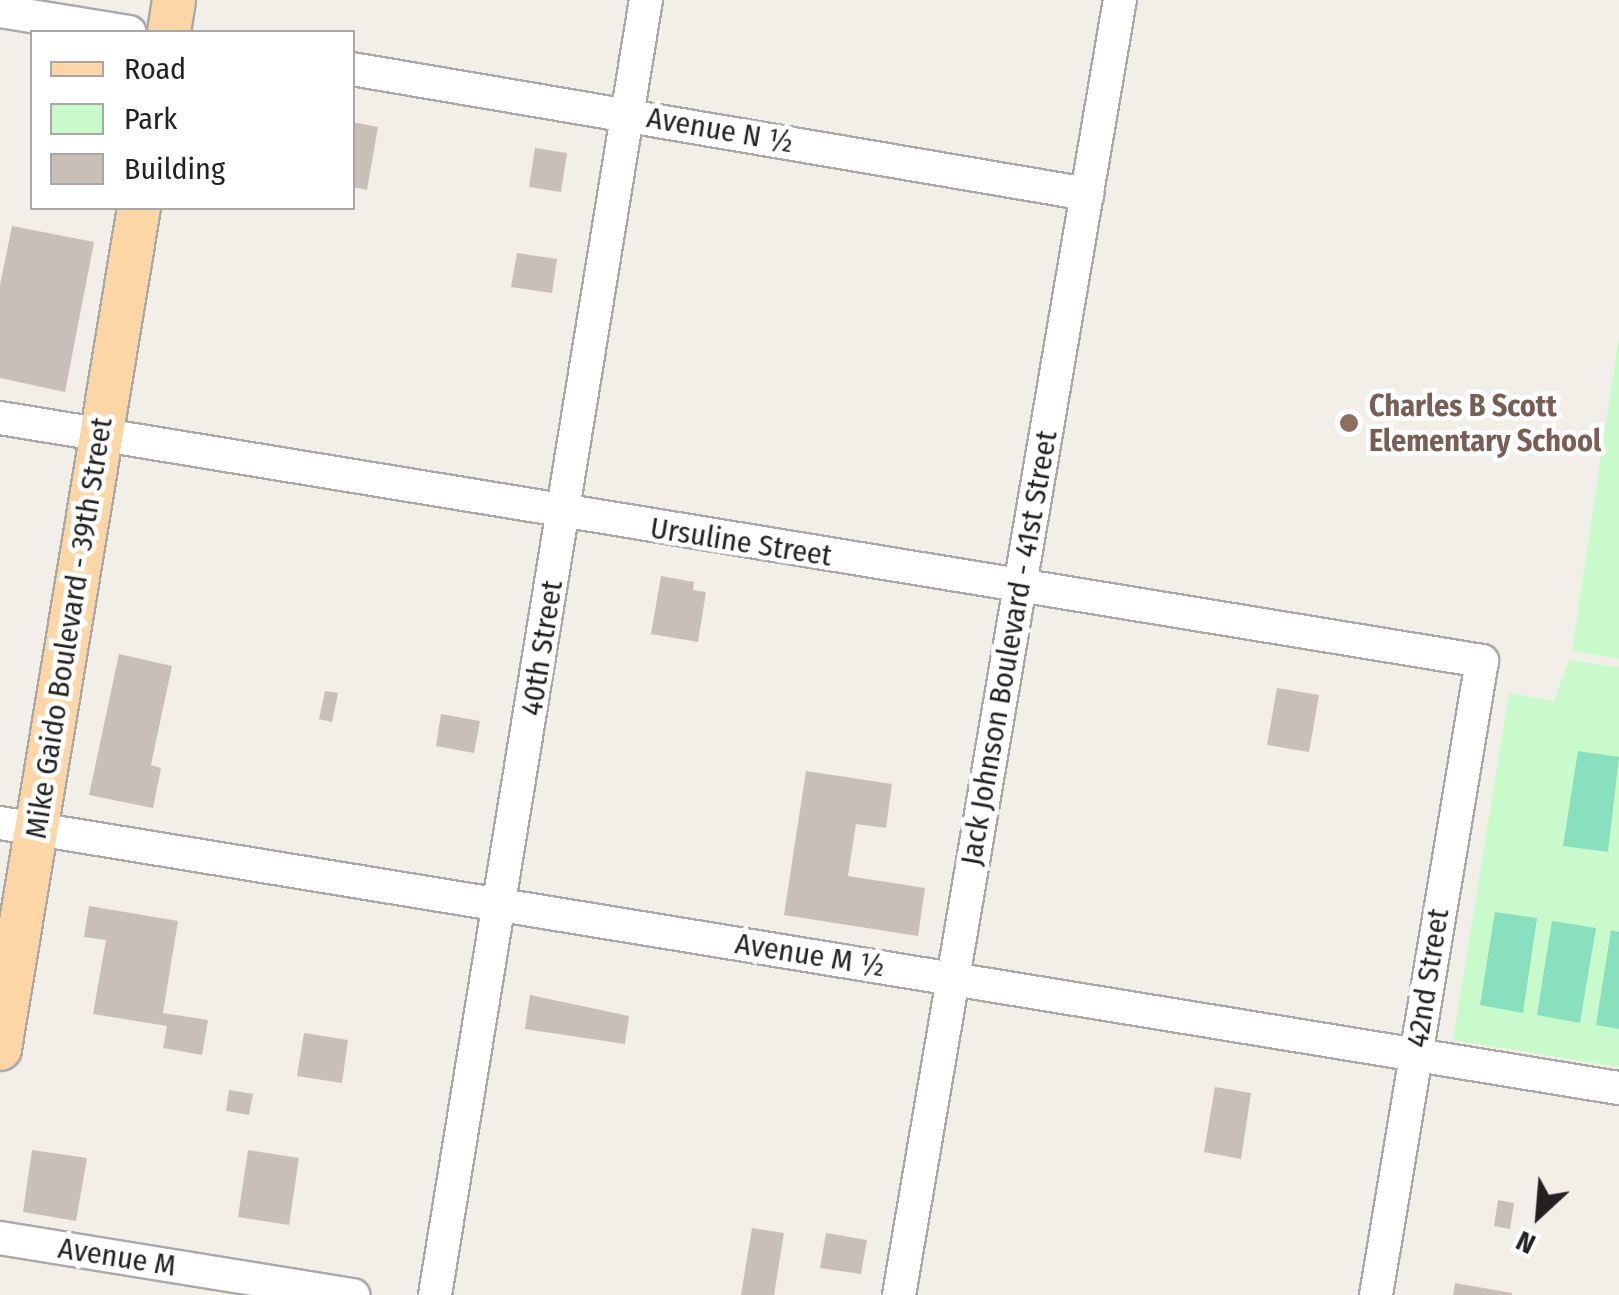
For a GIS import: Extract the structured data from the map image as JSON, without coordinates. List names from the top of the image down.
{
  "streets": {
    "main road": ["Mike Gaido Boulevard - 39th Street"],
    "street": [
      "Avenue N ½",
      "Ursuline Street",
      "40th Street",
      "Jack Johnson Boulevard - 41st Street",
      "Avenue M ½",
      "42nd Street",
      "Avenue M"
    ]
  },
  "crossings": [
    ["Avenue N ½", "40th Street"],
    ["Avenue N ½", "Jack Johnson Boulevard - 41st Street"],
    ["Ursuline Street", "Mike Gaido Boulevard - 39th Street"],
    ["Ursuline Street", "40th Street"],
    ["Ursuline Street", "Jack Johnson Boulevard - 41st Street"],
    ["Ursuline Street", "42nd Street"],
    ["Mike Gaido Boulevard - 39th Street", "Avenue M ½"],
    ["40th Street", "Avenue M ½"],
    ["Jack Johnson Boulevard - 41st Street", "Avenue M ½"],
    ["Avenue M ½", "42nd Street"]
  ],
  "places": ["Charles B Scott Elementary School"],
  "legend": ["Road", "Park", "Building"],
  "north": "bottom left"
}
